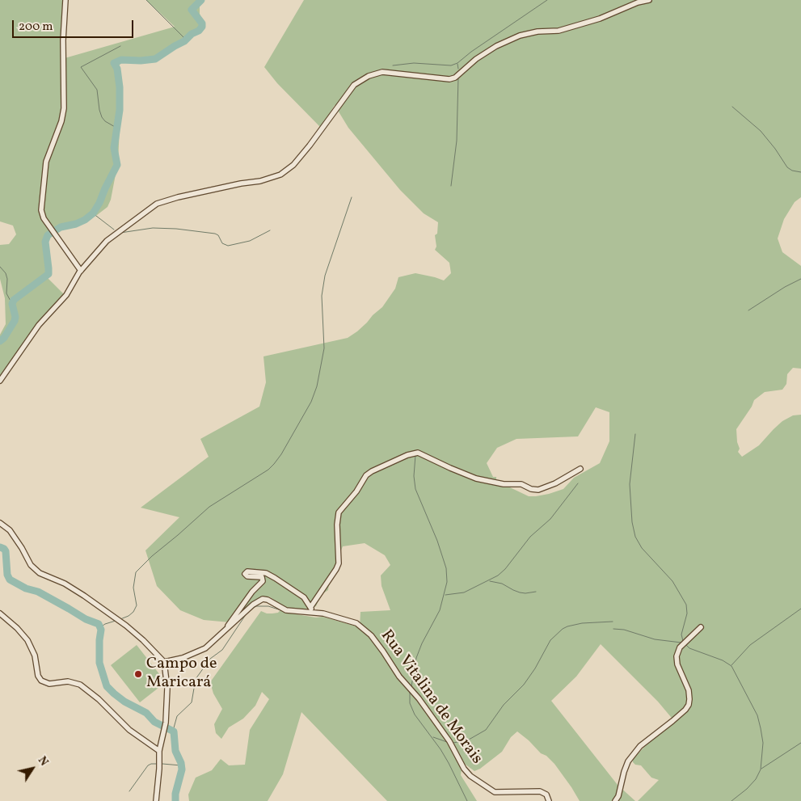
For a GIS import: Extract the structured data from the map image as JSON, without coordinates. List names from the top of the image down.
{
  "streets": {
    "street": ["Rua Vitalina de Morais"]
  },
  "places": ["Campo de Maricará"],
  "scale_bar": "200 m",
  "north": "top right"
}
